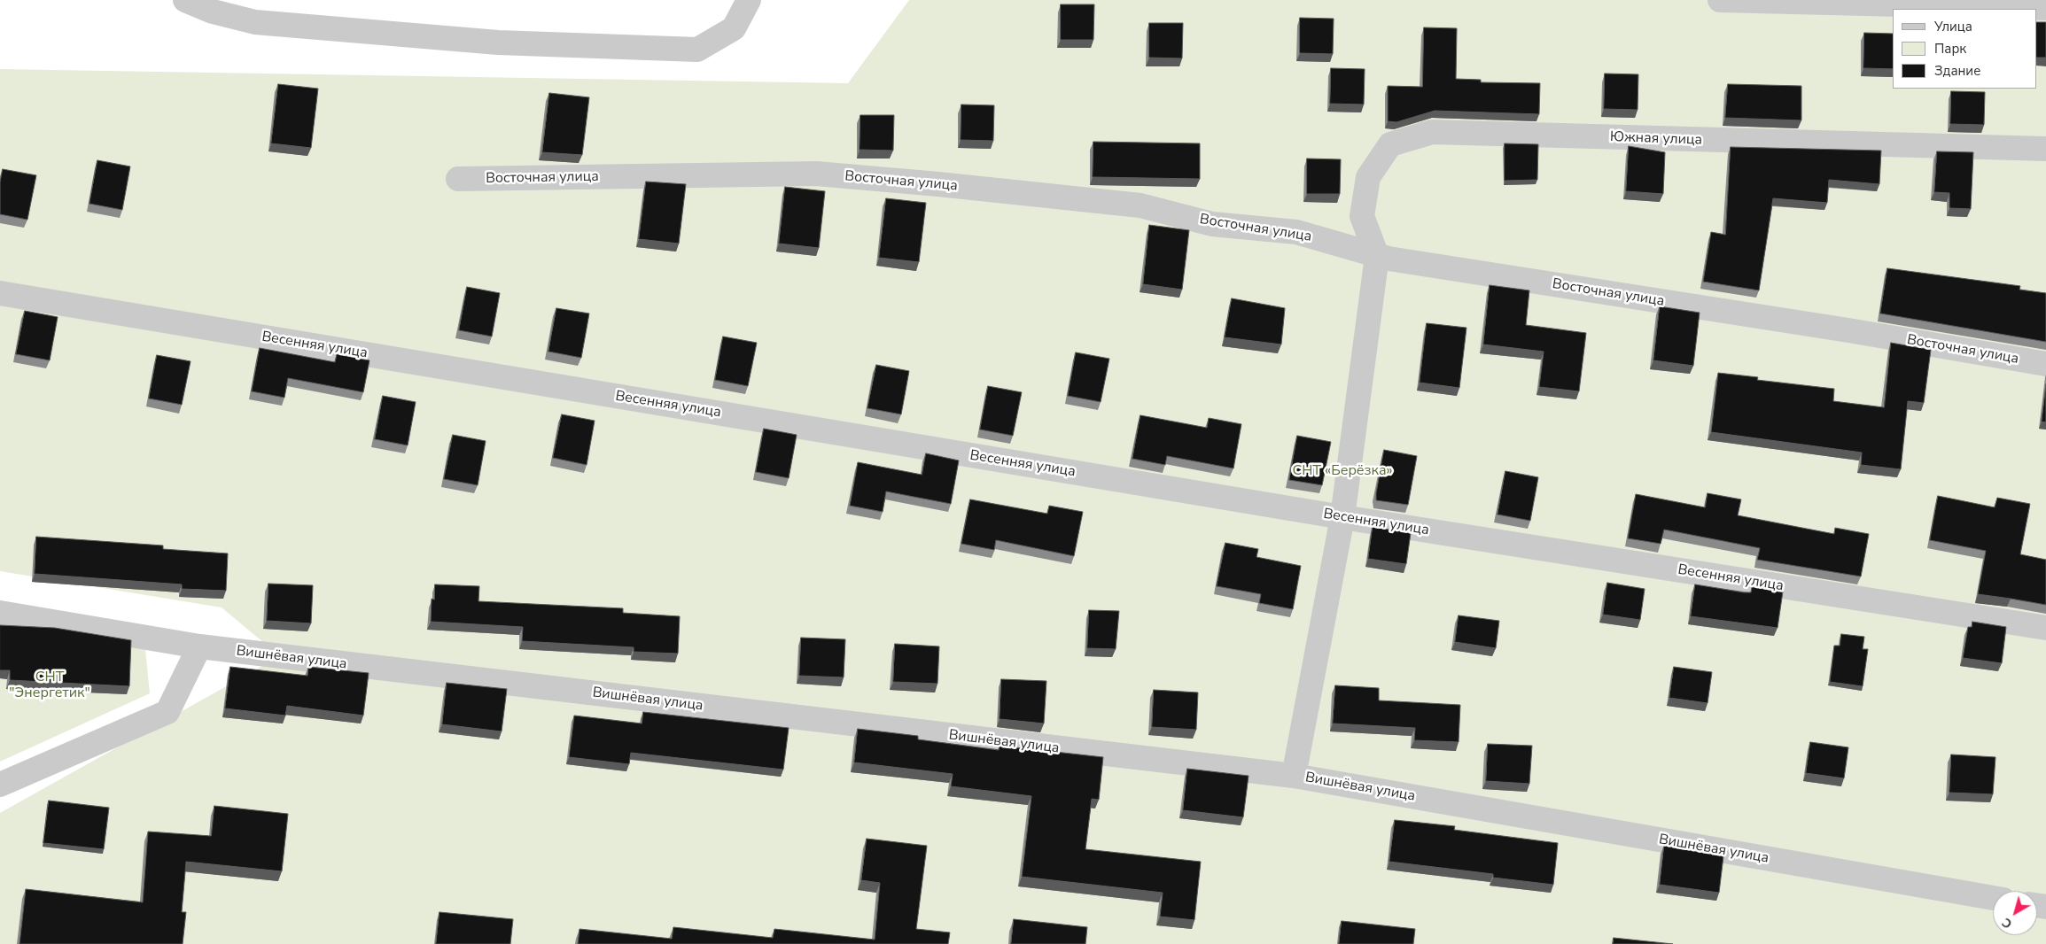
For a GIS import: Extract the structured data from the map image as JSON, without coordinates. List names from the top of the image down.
{
  "streets": {
    "street": [
      "Южная улица",
      "Восточная улица",
      "Весенняя улица",
      "Вишнёвая улица"
    ]
  },
  "crossings": [
    ["Южная улица", "Восточная улица"]
  ],
  "parks": ["СНТ «Берёзка»", "СНТ \"Энергетик\""],
  "legend": ["Улица", "Парк", "Здание"],
  "north": "bottom left"
}
